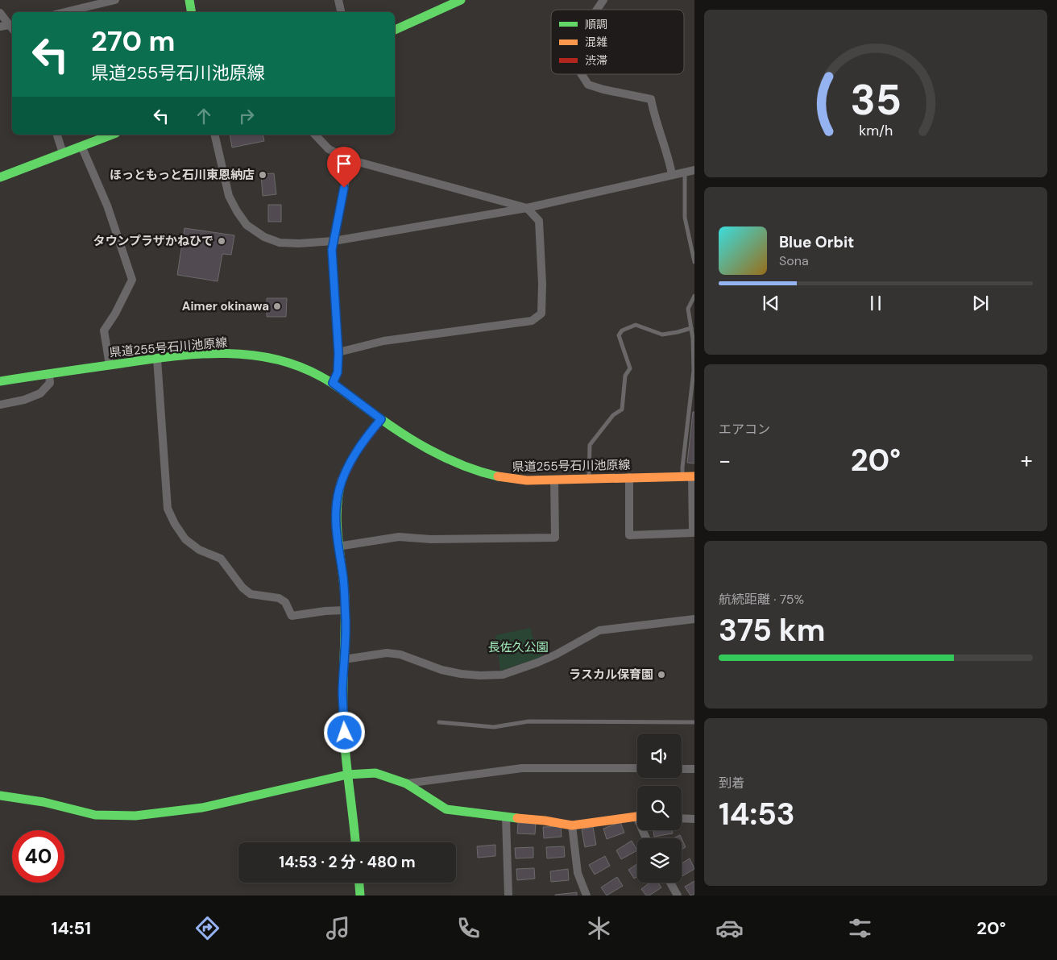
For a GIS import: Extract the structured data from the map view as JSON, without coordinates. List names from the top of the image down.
{
  "streets": {
    "street": ["県道255号石川池原線"]
  },
  "parks": ["長佐久公園"],
  "places": [
    "ほっともっと石川東恩納店",
    "タウンプラザかねひで",
    "Aimer okinawa",
    "ラスカル保育園"
  ],
  "legend": ["順調", "混雑", "渋滞"],
  "page": {
    "turn": ["270 m", "県道255号石川池原線"],
    "song": ["Blue Orbit", "Sona"],
    "tile": [
      "エアコン",
      ["航続距離 · 75%", "375 km"],
      ["到着", "14:53"]
    ],
    "heat": ["−", "20°", "+"],
    "limit": "40",
    "trip": "14:53 · 2 分 · 480 m",
    "tabs": ["14:51", "20°"],
    "gauge": ["35", "km/h"]
  }
}
